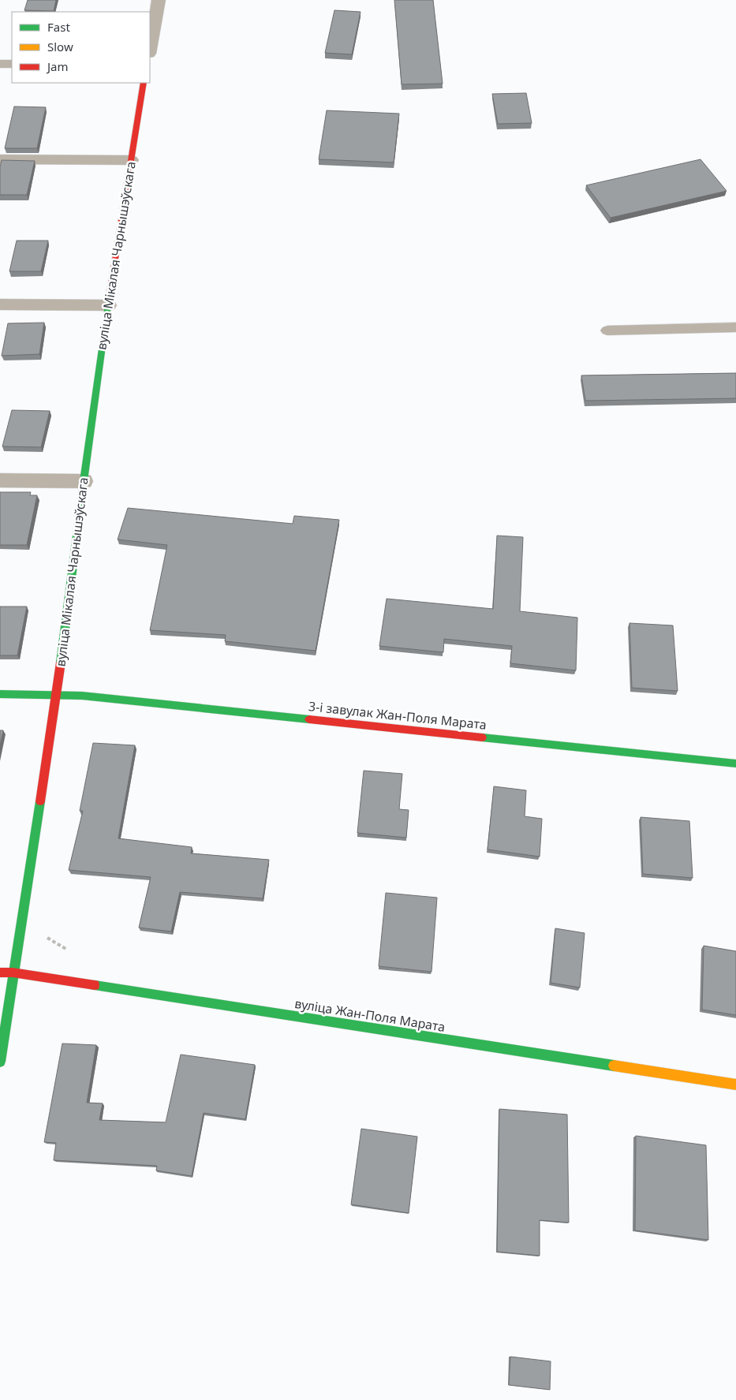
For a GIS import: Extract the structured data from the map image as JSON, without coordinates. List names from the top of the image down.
{
  "streets": {
    "street": ["вуліца Мікалая Чарнышэўскага", "3-і завулак Жан-Поля Марата", "вуліца Жан-Поля Марата"]
  },
  "crossings": [
    ["вуліца Мікалая Чарнышэўскага", "3-і завулак Жан-Поля Марата"],
    ["вуліца Мікалая Чарнышэўскага", "вуліца Жан-Поля Марата"]
  ],
  "legend": ["Fast", "Slow", "Jam"]
}
